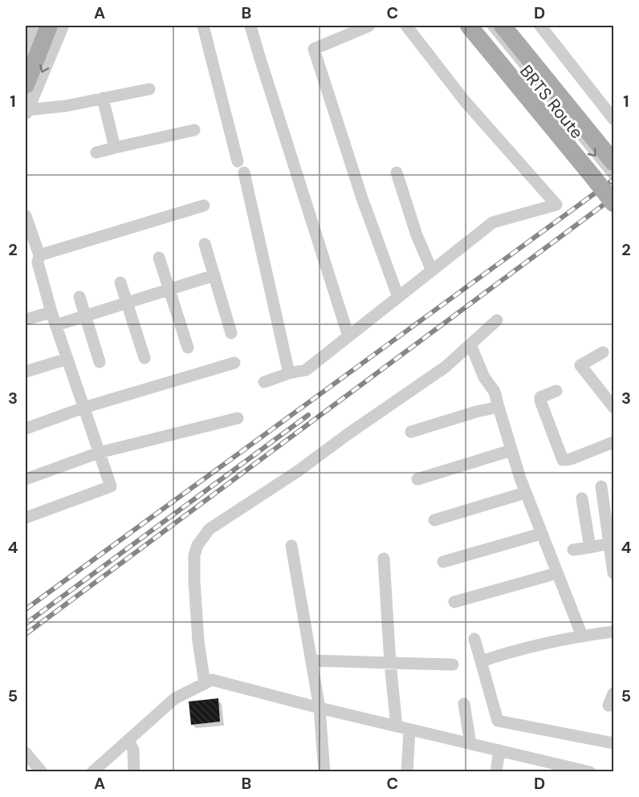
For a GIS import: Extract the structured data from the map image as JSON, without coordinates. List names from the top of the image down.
{
  "streets": {
    "lane": ["BRTS Route"]
  },
  "one_way": ["BRTS Route"],
  "grid": {
    "columns": [
      "A",
      "B",
      "C",
      "D"
    ],
    "rows": [
      "1",
      "2",
      "3",
      "4",
      "5"
    ]
  }
}
